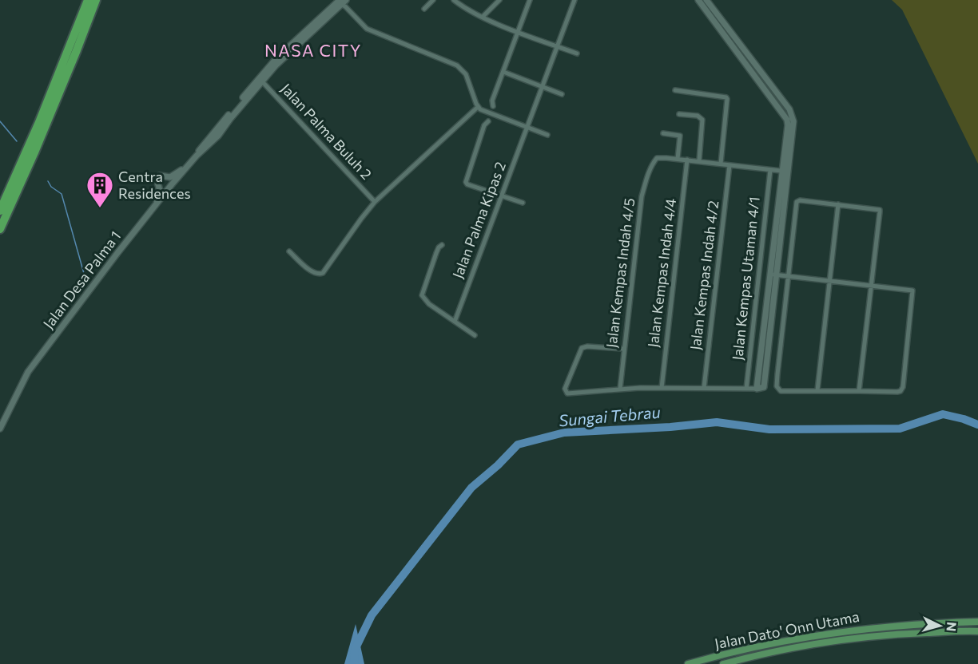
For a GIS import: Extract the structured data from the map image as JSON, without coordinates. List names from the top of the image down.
{
  "streets": {
    "main road": ["Jalan Dato' Onn Utama"],
    "street": [
      "Jalan Palma Buluh 2",
      "Jalan Palma Kipas 2",
      "Jalan Kempas Indah 4/5",
      "Jalan Kempas Indah 4/4",
      "Jalan Kempas Indah 4/2",
      "Jalan Kempas Utaman 4/1",
      "Jalan Desa Palma 1"
    ]
  },
  "crossings": [
    ["Jalan Palma Buluh 2", "Jalan Desa Palma 1"]
  ],
  "districts": ["NASA CITY"],
  "water": ["Sungai Tebrau"],
  "places": {
    "building": ["Centra Residences"]
  },
  "north": "right"
}
